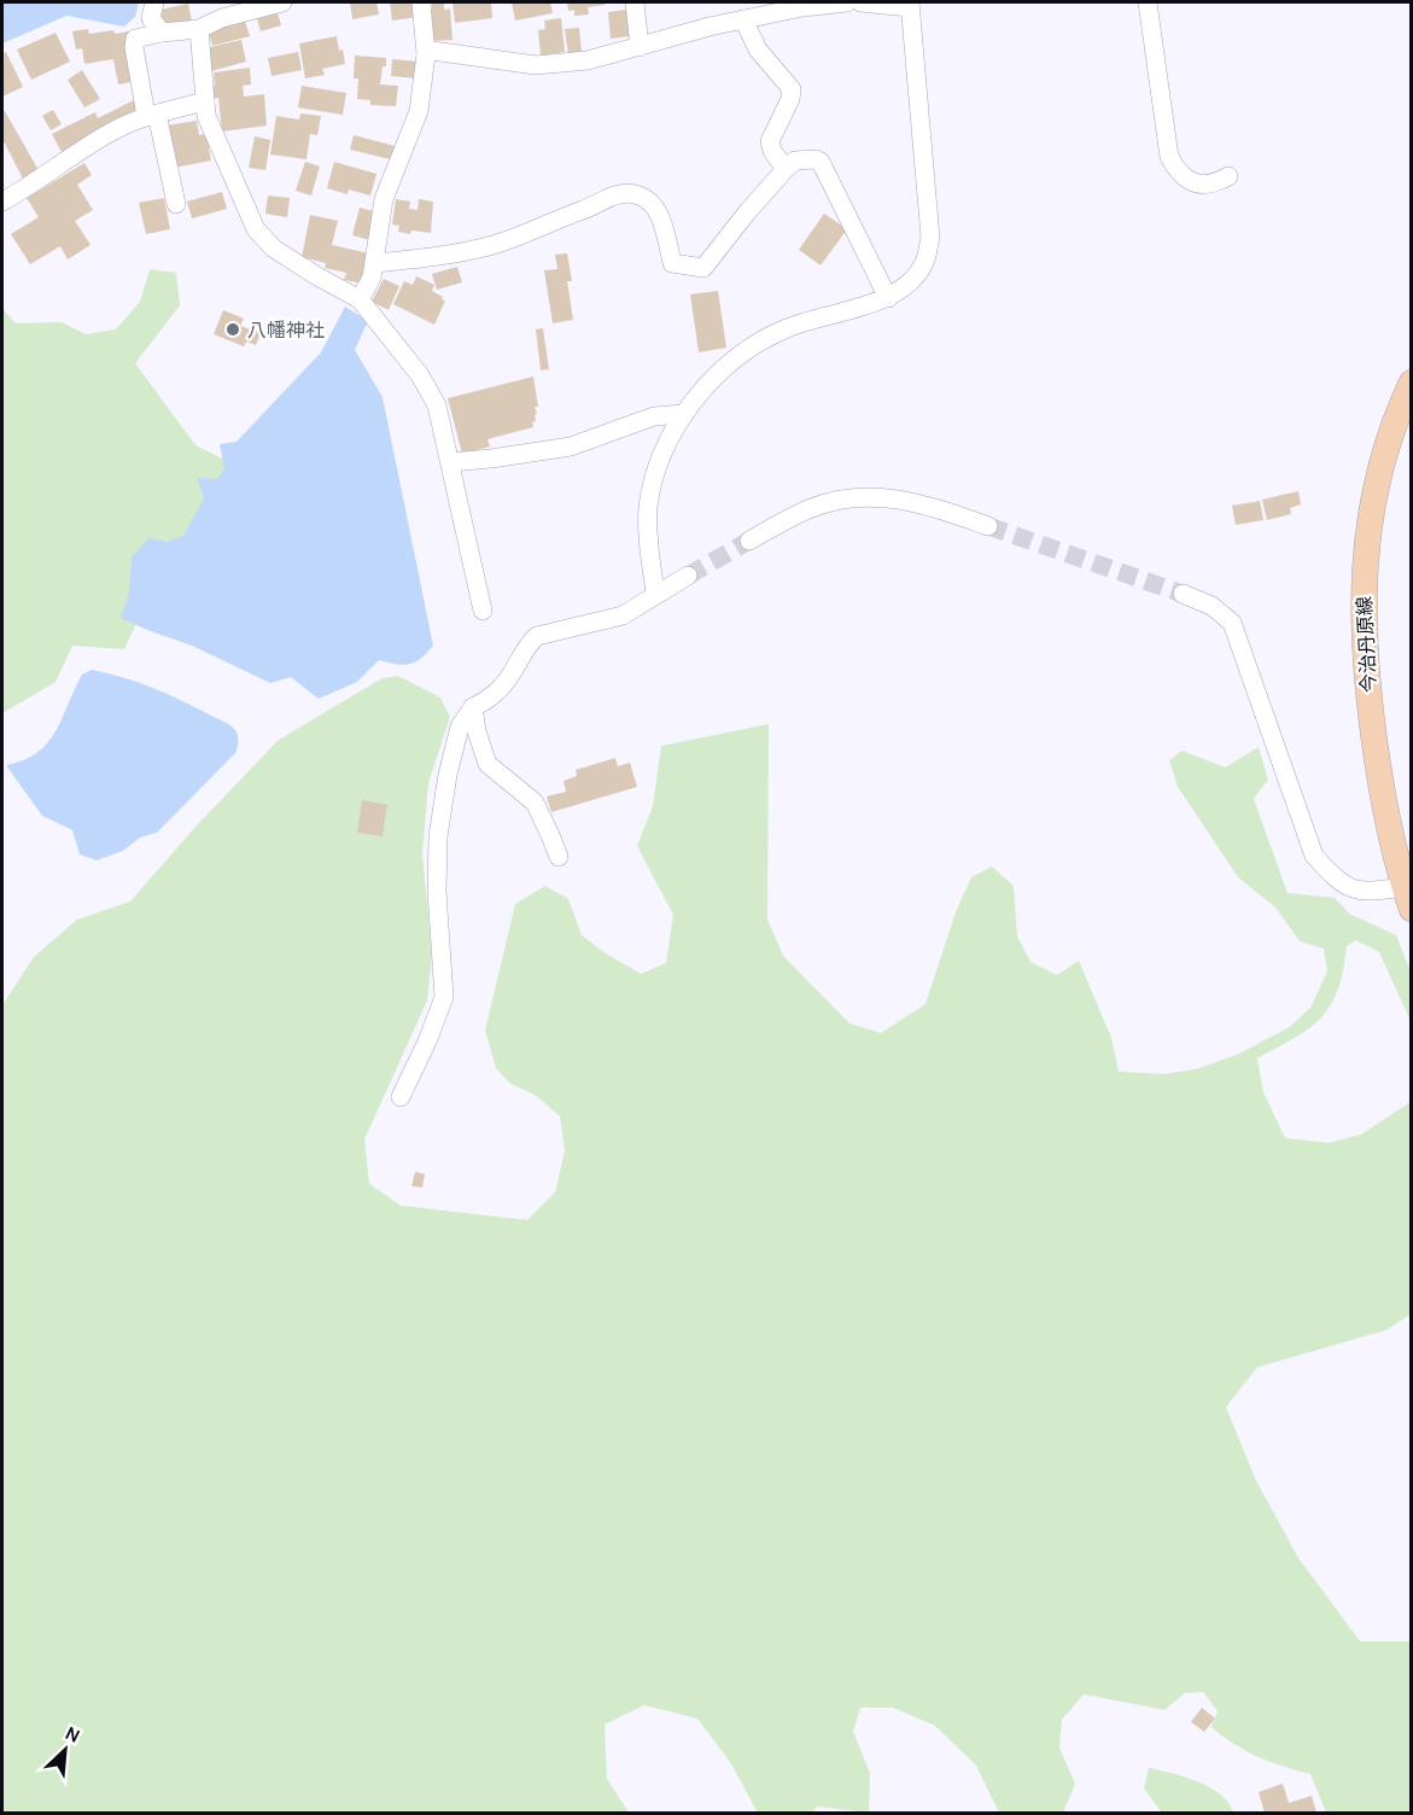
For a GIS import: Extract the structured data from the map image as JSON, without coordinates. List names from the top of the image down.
{
  "streets": {
    "main road": ["今治丹原線"]
  },
  "places": ["八幡神社"],
  "north": "top right"
}
